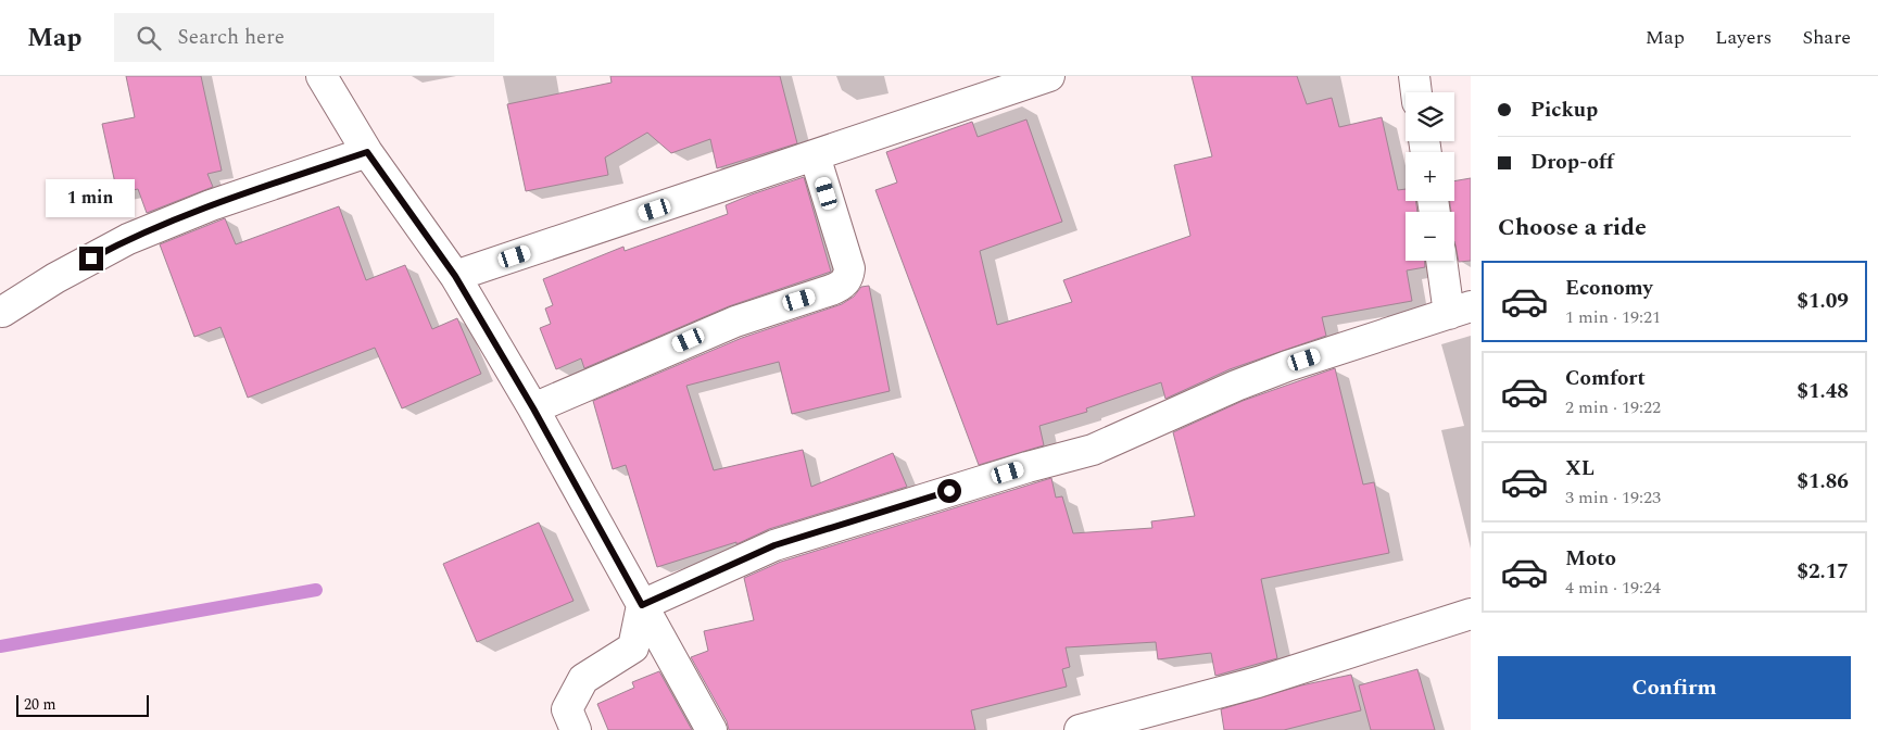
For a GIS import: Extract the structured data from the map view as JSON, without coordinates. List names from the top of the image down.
{
  "scale_bar": "20 m",
  "page": {
    "header": "Map",
    "search": "Search here",
    "nav": ["Map", "Layers", "Share"],
    "banner": ["Pickup", "Drop-off"],
    "map_buttons": ["+", "−"],
    "bubble": "1 min",
    "heading": "Choose a ride",
    "list": [
      {
        "name": "Economy",
        "note": "1 min · 19:21",
        "value": "$1.09"
      },
      {
        "name": "Comfort",
        "note": "2 min · 19:22",
        "value": "$1.48"
      },
      {
        "name": "XL",
        "note": "3 min · 19:23",
        "value": "$1.86"
      },
      {
        "name": "Moto",
        "note": "4 min · 19:24",
        "value": "$2.17"
      }
    ],
    "buttons": "Confirm",
    "scale": "20 m"
  }
}
